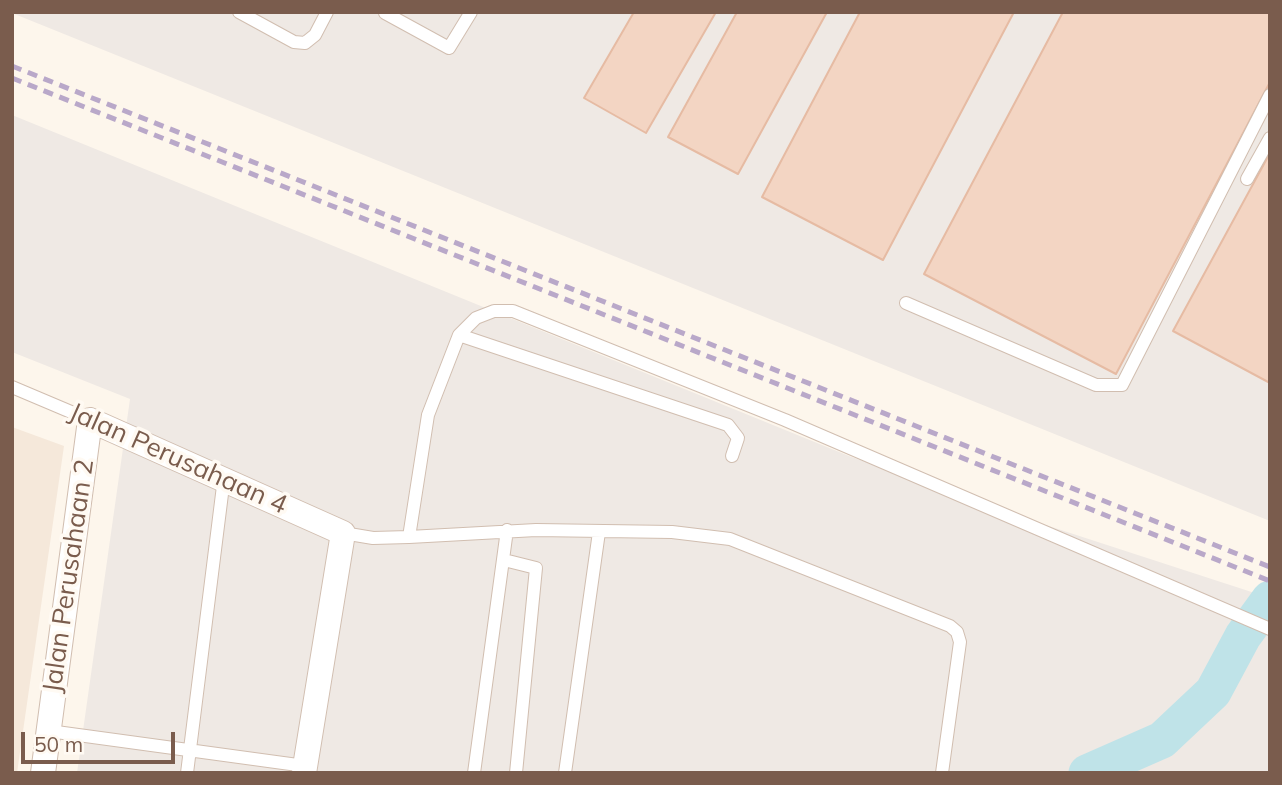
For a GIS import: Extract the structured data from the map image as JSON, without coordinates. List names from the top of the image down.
{
  "streets": {
    "street": ["Jalan Perusahaan 4", "Jalan Perusahaan 2"]
  },
  "crossings": [
    ["Jalan Perusahaan 4", "Jalan Perusahaan 2"]
  ],
  "scale_bar": "50 m"
}
